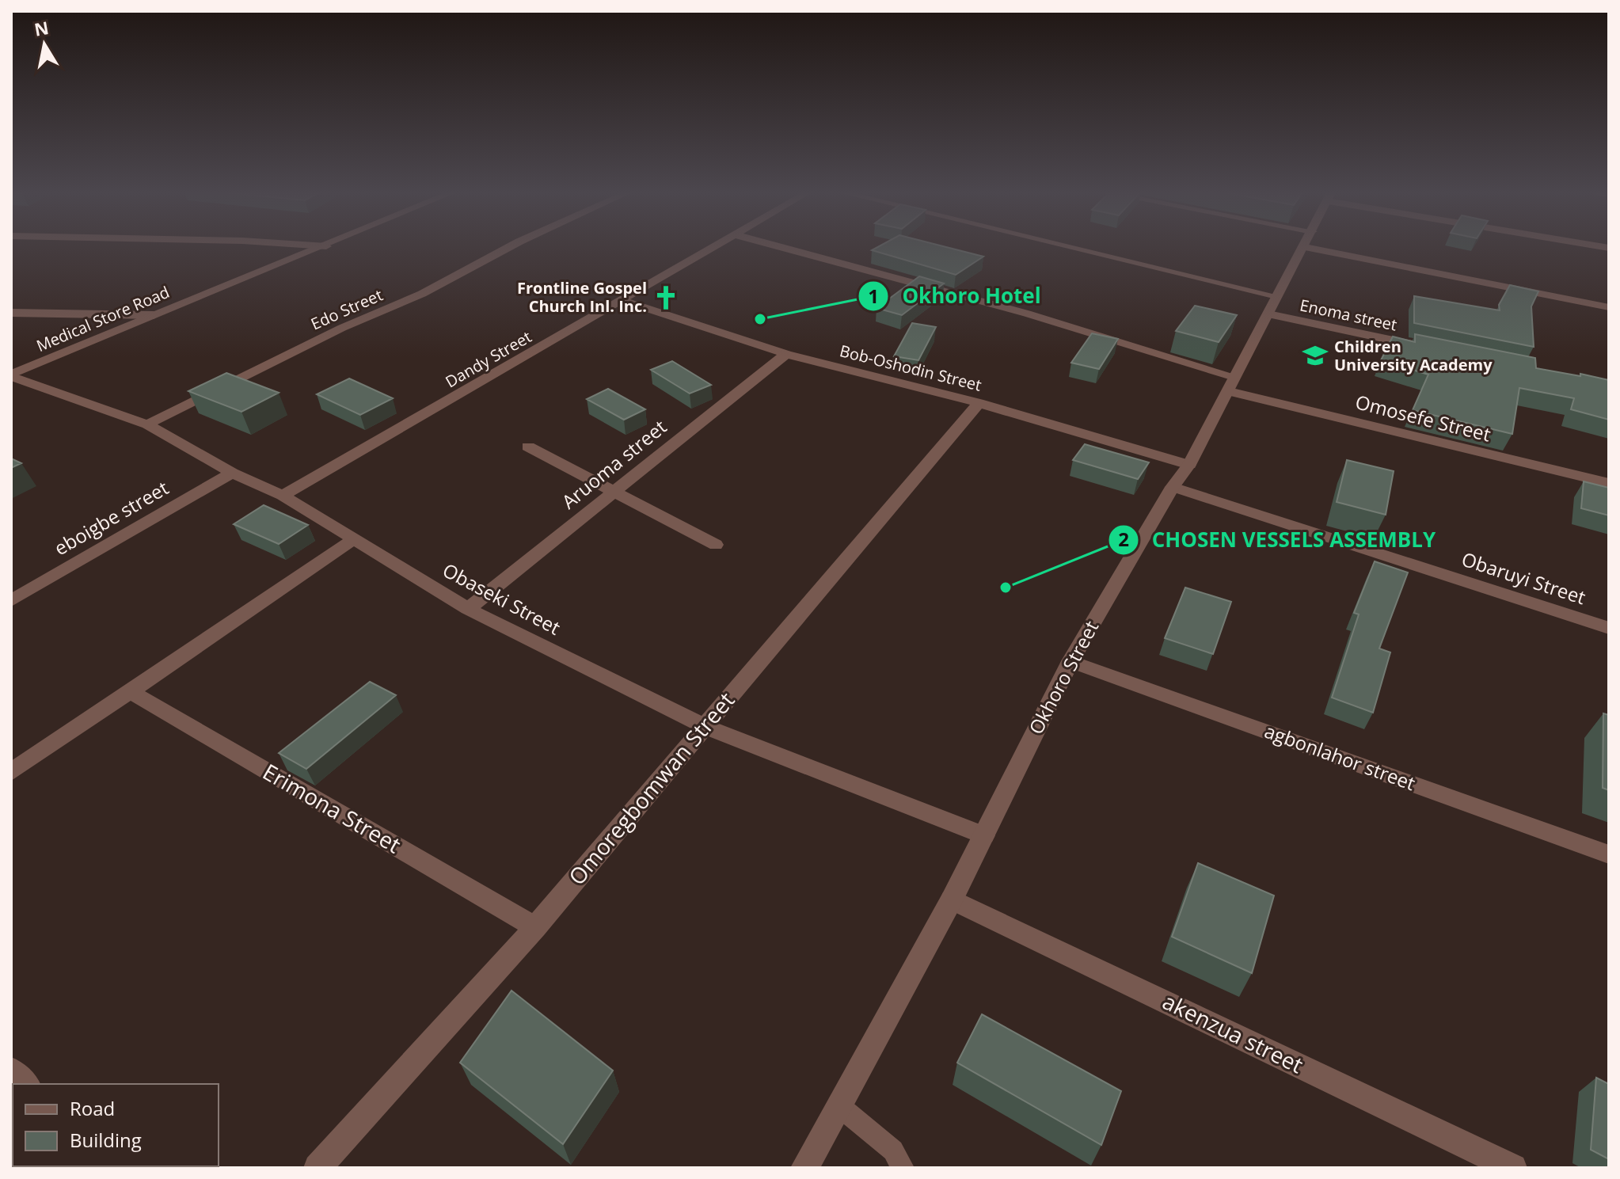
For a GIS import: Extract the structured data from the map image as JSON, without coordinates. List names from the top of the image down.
{
  "streets": {
    "street": [
      "Edo Street",
      "Enoma street",
      "Medical Store Road",
      "Dandy Street",
      "Bob-Oshodin Street",
      "Omosefe Street",
      "Aruoma street",
      "eboigbe street",
      "Obaruyi Street",
      "Obaseki Street",
      "Okhoro Street",
      "agbonlahor street",
      "Omoregbomwan Street",
      "Erimona Street",
      "akenzua street"
    ]
  },
  "crossings": [
    ["Edo Street", "Obaseki Street"],
    ["Enoma street", "Okhoro Street"],
    ["Medical Store Road", "Obaseki Street"],
    ["Dandy Street", "Bob-Oshodin Street"],
    ["Dandy Street", "Obaseki Street"],
    ["Bob-Oshodin Street", "Aruoma street"],
    ["Bob-Oshodin Street", "Okhoro Street"],
    ["Bob-Oshodin Street", "Omoregbomwan Street"],
    ["Omosefe Street", "Okhoro Street"],
    ["Aruoma street", "Obaseki Street"],
    ["eboigbe street", "Obaseki Street"],
    ["Obaruyi Street", "Okhoro Street"],
    ["Obaseki Street", "Okhoro Street"],
    ["Obaseki Street", "Omoregbomwan Street"],
    ["Okhoro Street", "agbonlahor street"],
    ["Okhoro Street", "akenzua street"],
    ["Omoregbomwan Street", "Erimona Street"]
  ],
  "places": {
    "church": ["Frontline Gospel Church Inl. Inc."],
    "other": ["Okhoro Hotel", "CHOSEN VESSELS ASSEMBLY"],
    "school or university": ["Children University Academy"]
  },
  "legend": ["Road", "Building"],
  "north": "top"
}
